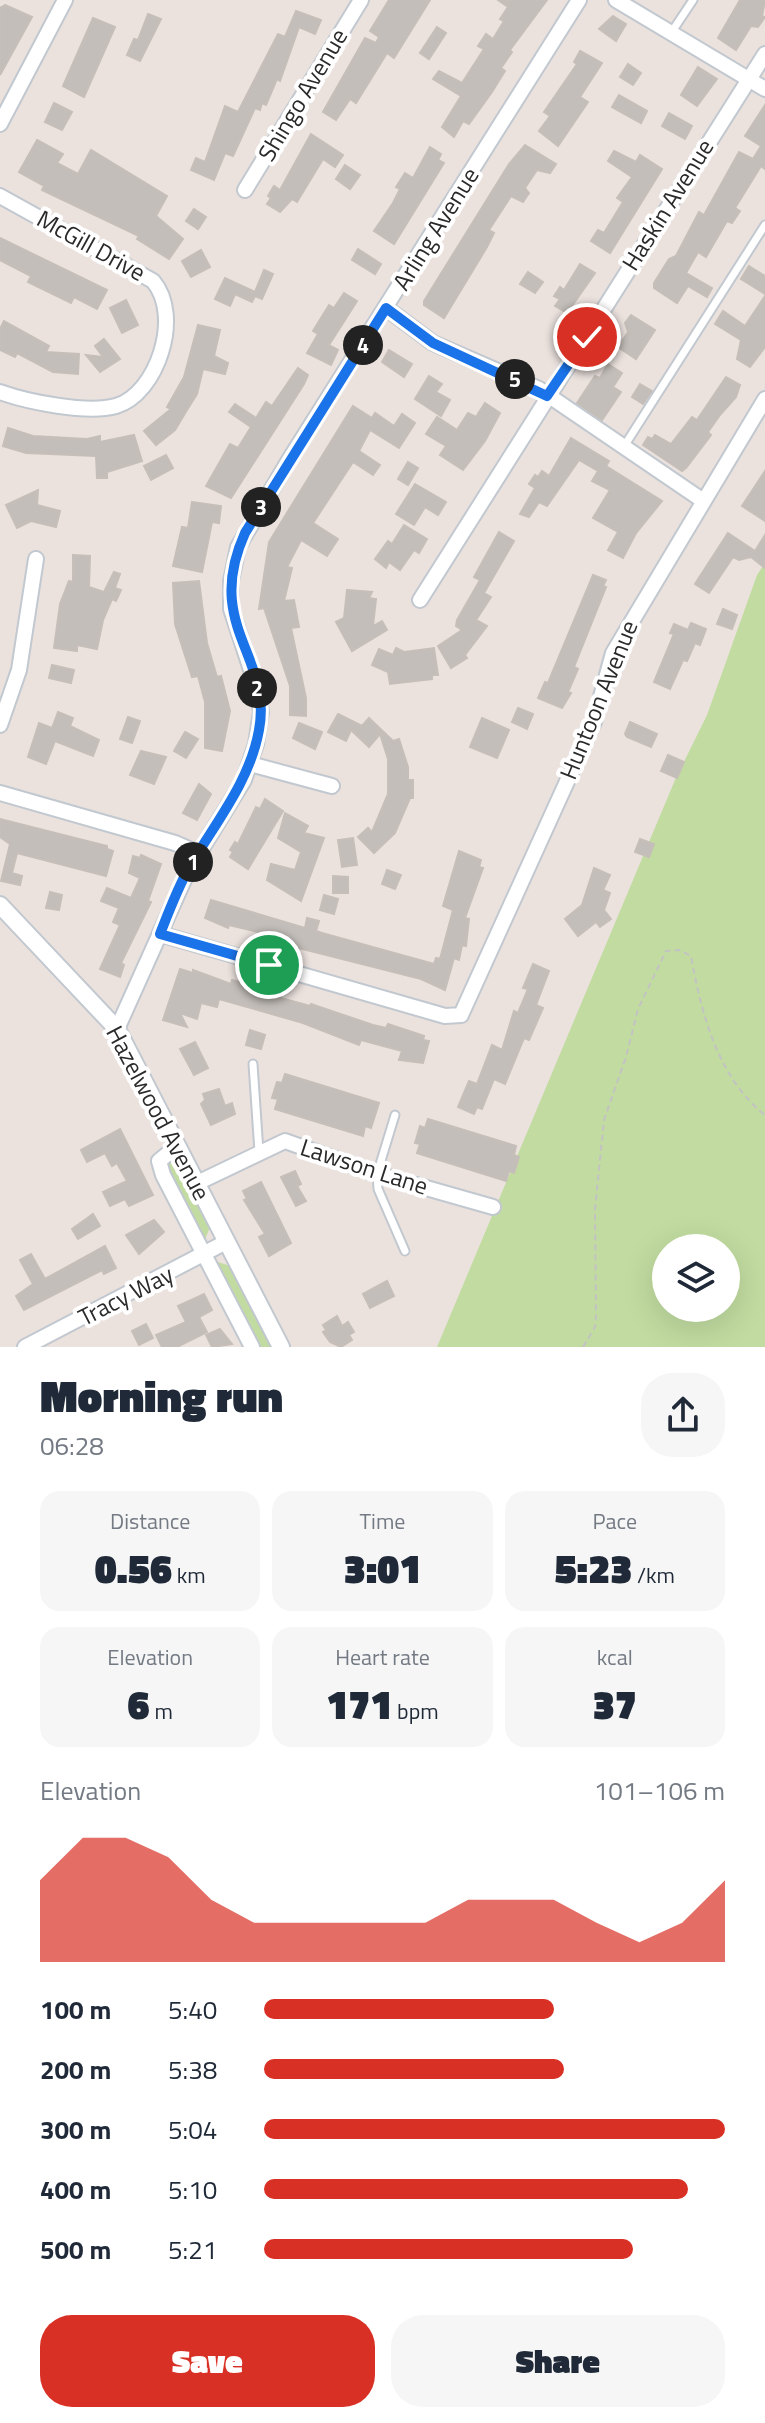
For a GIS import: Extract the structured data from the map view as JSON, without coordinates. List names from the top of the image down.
{
  "streets": {
    "street": [
      "Shingo Avenue",
      "Haskin Avenue",
      "Arling Avenue",
      "McGill Drive",
      "Huntoon Avenue",
      "Hazelwood Avenue",
      "Lawson Lane",
      "Tracy Way"
    ]
  },
  "crossings": [
    ["Arling Avenue", "Huntoon Avenue"],
    ["Arling Avenue", "Hazelwood Avenue"],
    ["Hazelwood Avenue", "Lawson Lane"],
    ["Hazelwood Avenue", "Tracy Way"]
  ],
  "page": {
    "pins": [
      "4",
      "5",
      "3",
      "2",
      "1"
    ],
    "heading": ["Morning run", "06:28"],
    "stats": [
      ["Distance", "0.56 km"],
      ["Time", "3:01"],
      ["Pace", "5:23 /km"],
      ["Elevation", "6 m"],
      ["Heart rate", "171 bpm"],
      ["kcal", "37"]
    ],
    "chart": ["Elevation", "101–106 m"],
    "list": [
      {
        "name": "100 m",
        "note": "5:40"
      },
      {
        "name": "200 m",
        "note": "5:38"
      },
      {
        "name": "300 m",
        "note": "5:04"
      },
      {
        "name": "400 m",
        "note": "5:10"
      },
      {
        "name": "500 m",
        "note": "5:21"
      }
    ],
    "buttons": ["Save", "Share"]
  }
}
